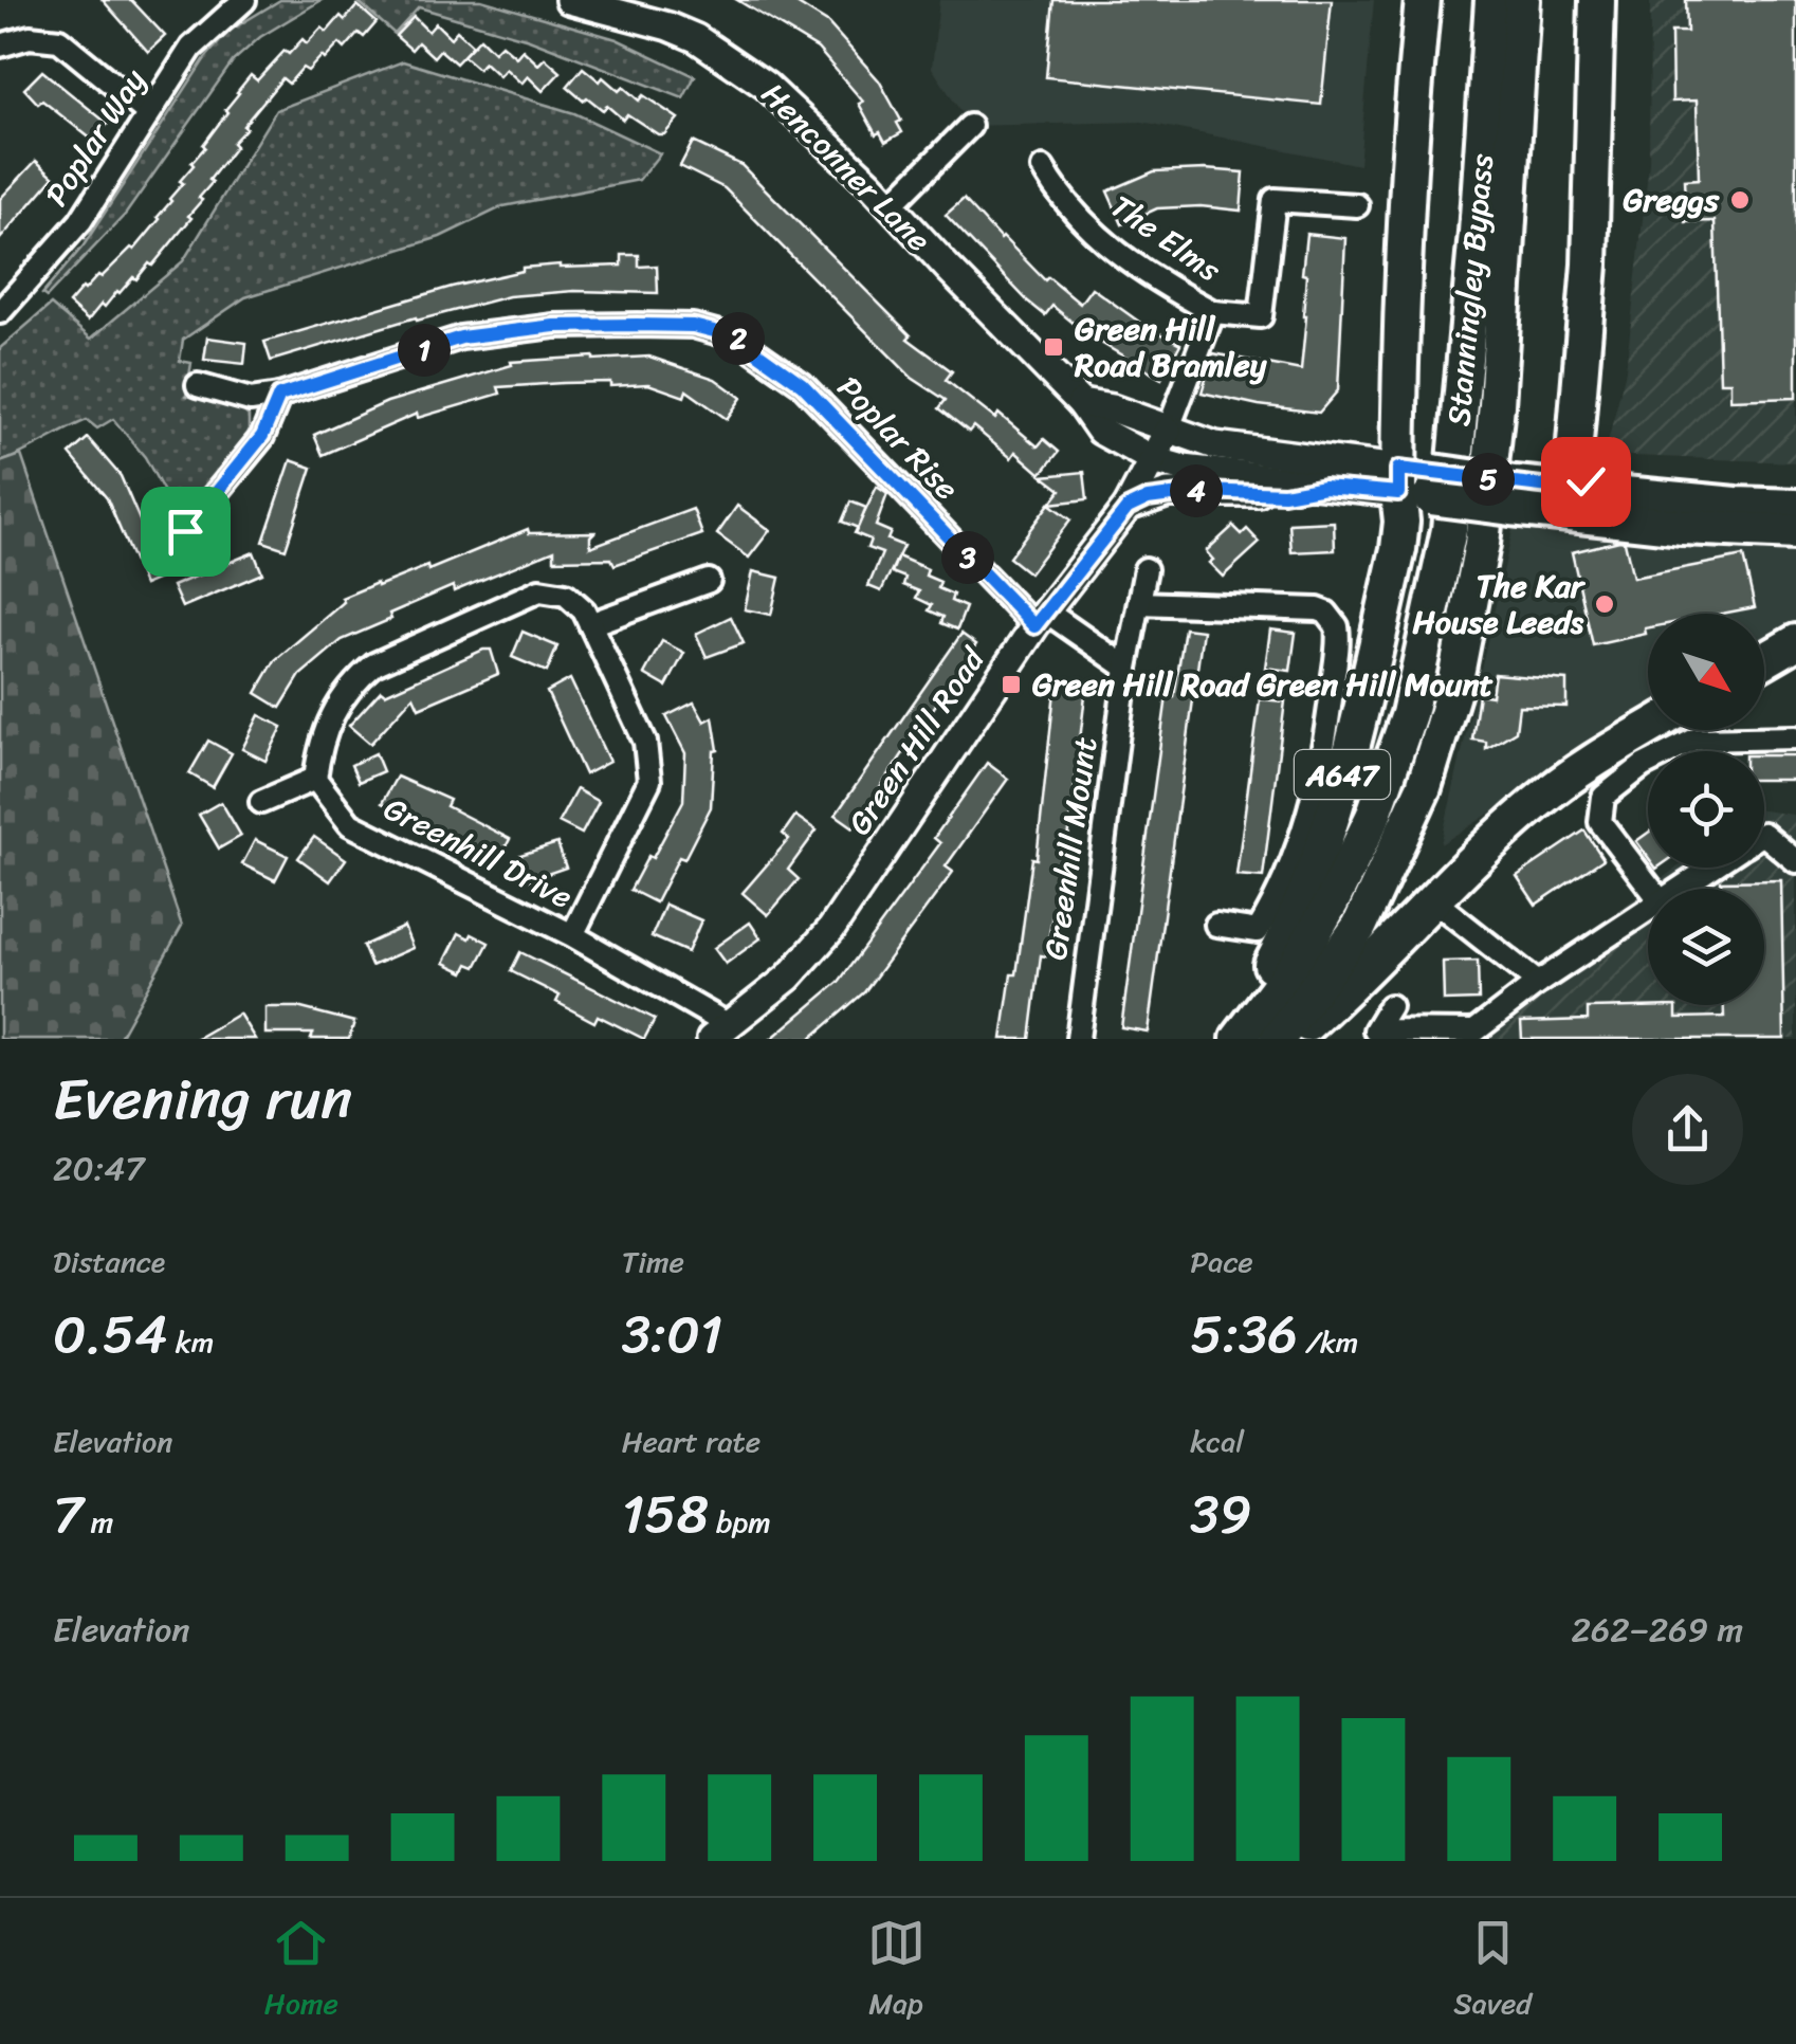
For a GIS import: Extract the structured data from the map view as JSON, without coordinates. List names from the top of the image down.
{
  "streets": {
    "main road": ["Henconner Lane", "Stanningley Bypass", "A647"],
    "street": [
      "Poplar Way",
      "The Elms",
      "Poplar Rise",
      "Green Hill Road",
      "Greenhill Mount",
      "Greenhill Drive"
    ]
  },
  "crossings": [
    ["Henconner Lane", "The Elms"],
    ["Henconner Lane", "Green Hill Road"],
    ["Henconner Lane", "A647"],
    ["The Elms", "Green Hill Road"],
    ["Stanningley Bypass", "A647"],
    ["Poplar Rise", "Green Hill Road"],
    ["Green Hill Road", "Greenhill Drive"]
  ],
  "places": {
    "other": ["Greggs", "The Kar House Leeds"],
    "transit": ["Green Hill Road Bramley", "Green Hill Road Green Hill Mount"]
  },
  "north": "bottom right",
  "page": {
    "pins": [
      "2",
      "1",
      "5",
      "4",
      "3"
    ],
    "heading": ["Evening run", "20:47"],
    "stats": [
      ["Distance", "0.54 km"],
      ["Time", "3:01"],
      ["Pace", "5:36 /km"],
      ["Elevation", "7 m"],
      ["Heart rate", "158 bpm"],
      ["kcal", "39"]
    ],
    "chart": ["Elevation", "262–269 m"],
    "tabs": ["Home", "Map", "Saved"]
  }
}
